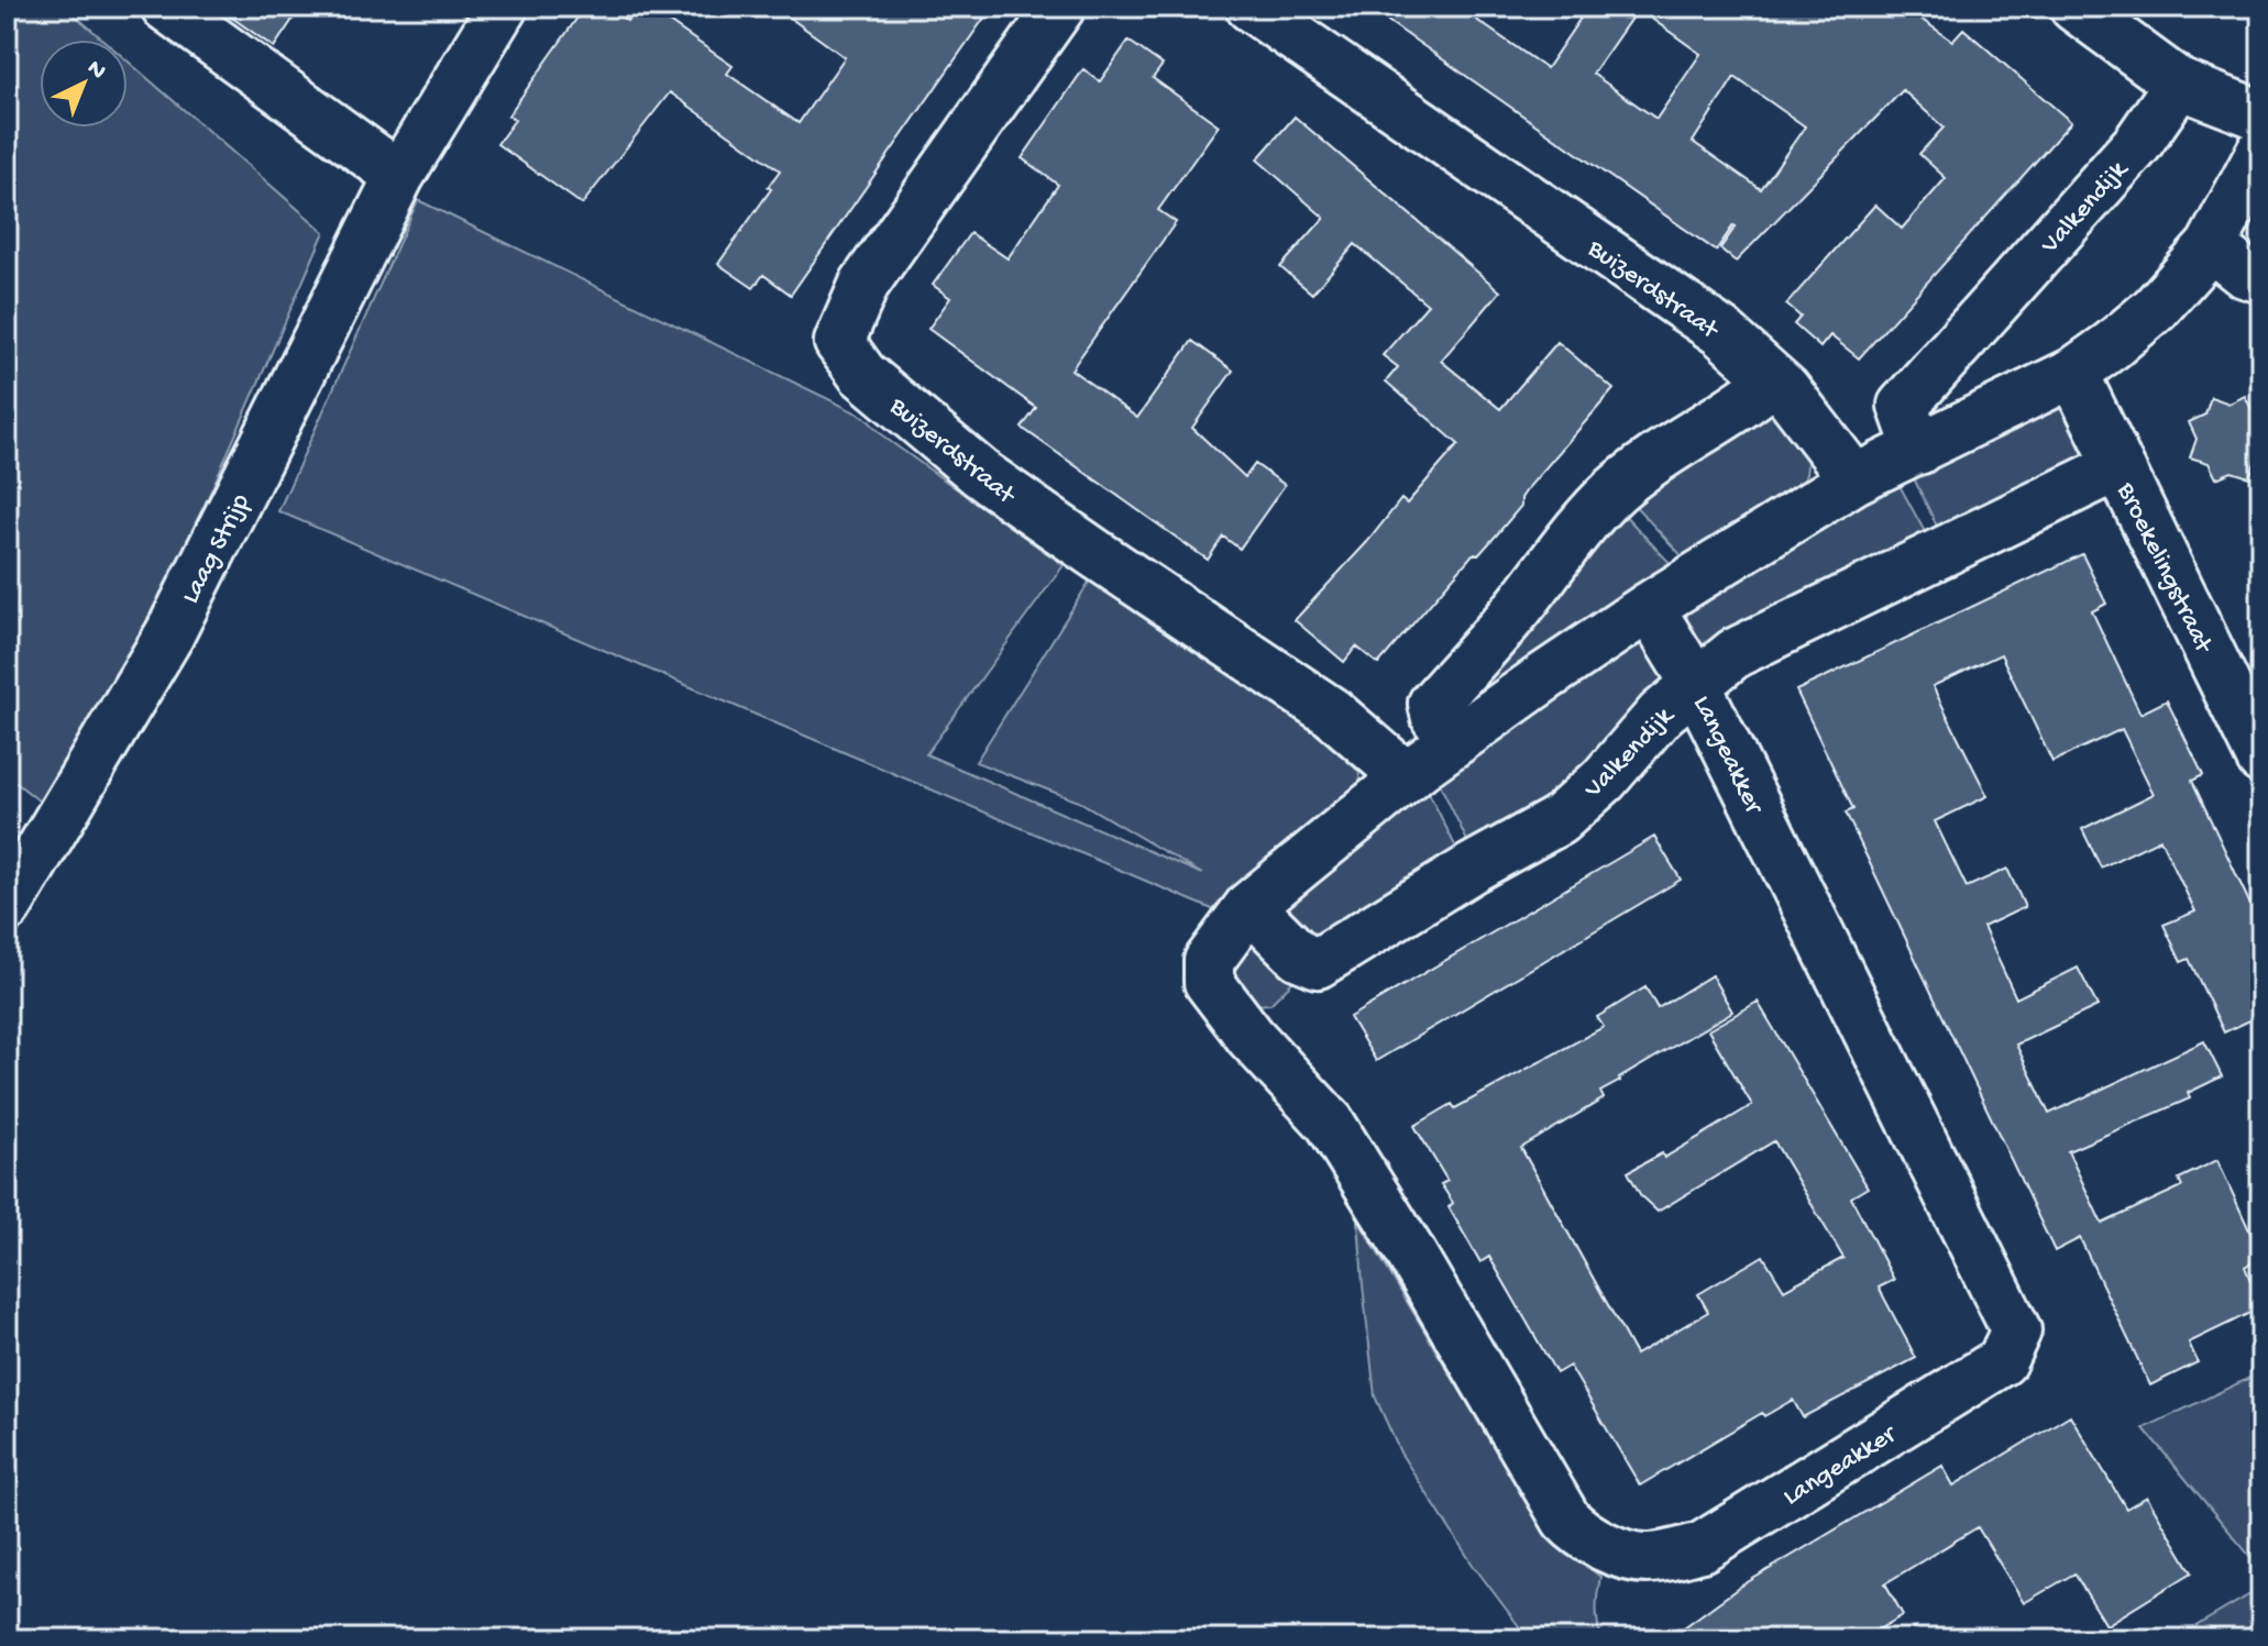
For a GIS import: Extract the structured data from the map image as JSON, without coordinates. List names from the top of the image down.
{
  "streets": {
    "street": [
      "Valkendijk",
      "Buizerdstraat",
      "Laag Strijp",
      "Broekelingstraat",
      "Langeakker"
    ]
  },
  "crossings": [
    ["Valkendijk", "Broekelingstraat"],
    ["Valkendijk", "Langeakker"]
  ],
  "north": "top right"
}
